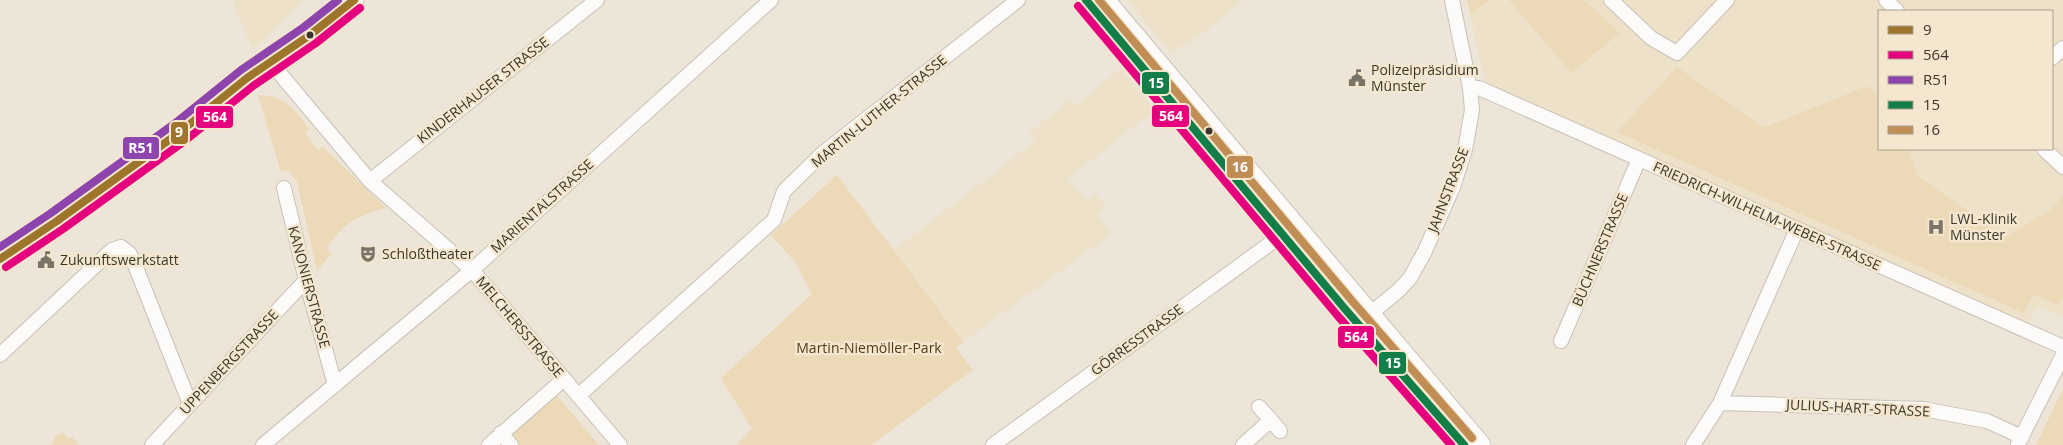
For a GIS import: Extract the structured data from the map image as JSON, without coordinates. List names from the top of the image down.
{
  "streets": {
    "street": [
      "KINDERHAUSER STRASSE",
      "MARTIN-LUTHER-STRASSE",
      "JAHNSTRASSE",
      "MARIENTALSTRASSE",
      "FRIEDRICH-WILHELM-WEBER-STRASSE",
      "BÜCHNERSTRASSE",
      "KANONIERSTRASSE",
      "MELCHERSSTRASSE",
      "GÖRRESSTRASSE",
      "UPPENBERGSTRASSE",
      "JULIUS-HART-STRASSE"
    ]
  },
  "crossings": [
    ["KINDERHAUSER STRASSE", "MELCHERSSTRASSE"],
    ["MARTIN-LUTHER-STRASSE", "MELCHERSSTRASSE"],
    ["JAHNSTRASSE", "FRIEDRICH-WILHELM-WEBER-STRASSE"],
    ["MARIENTALSTRASSE", "KANONIERSTRASSE"],
    ["MARIENTALSTRASSE", "MELCHERSSTRASSE"],
    ["FRIEDRICH-WILHELM-WEBER-STRASSE", "BÜCHNERSTRASSE"],
    ["KANONIERSTRASSE", "UPPENBERGSTRASSE"]
  ],
  "parks": ["Martin-Niemöller-Park"],
  "places": {
    "public building": ["Polizeipräsidium Münster", "Zukunftswerkstatt"],
    "hospital": ["LWL-Klinik Münster"],
    "theatre": ["Schloßtheater"]
  },
  "lines": [
    "transit line 9",
    "transit line R51",
    "transit line 15",
    "transit line 16",
    "transit line 564"
  ],
  "legend": [
    "9",
    "564",
    "R51",
    "15",
    "16"
  ]
}
